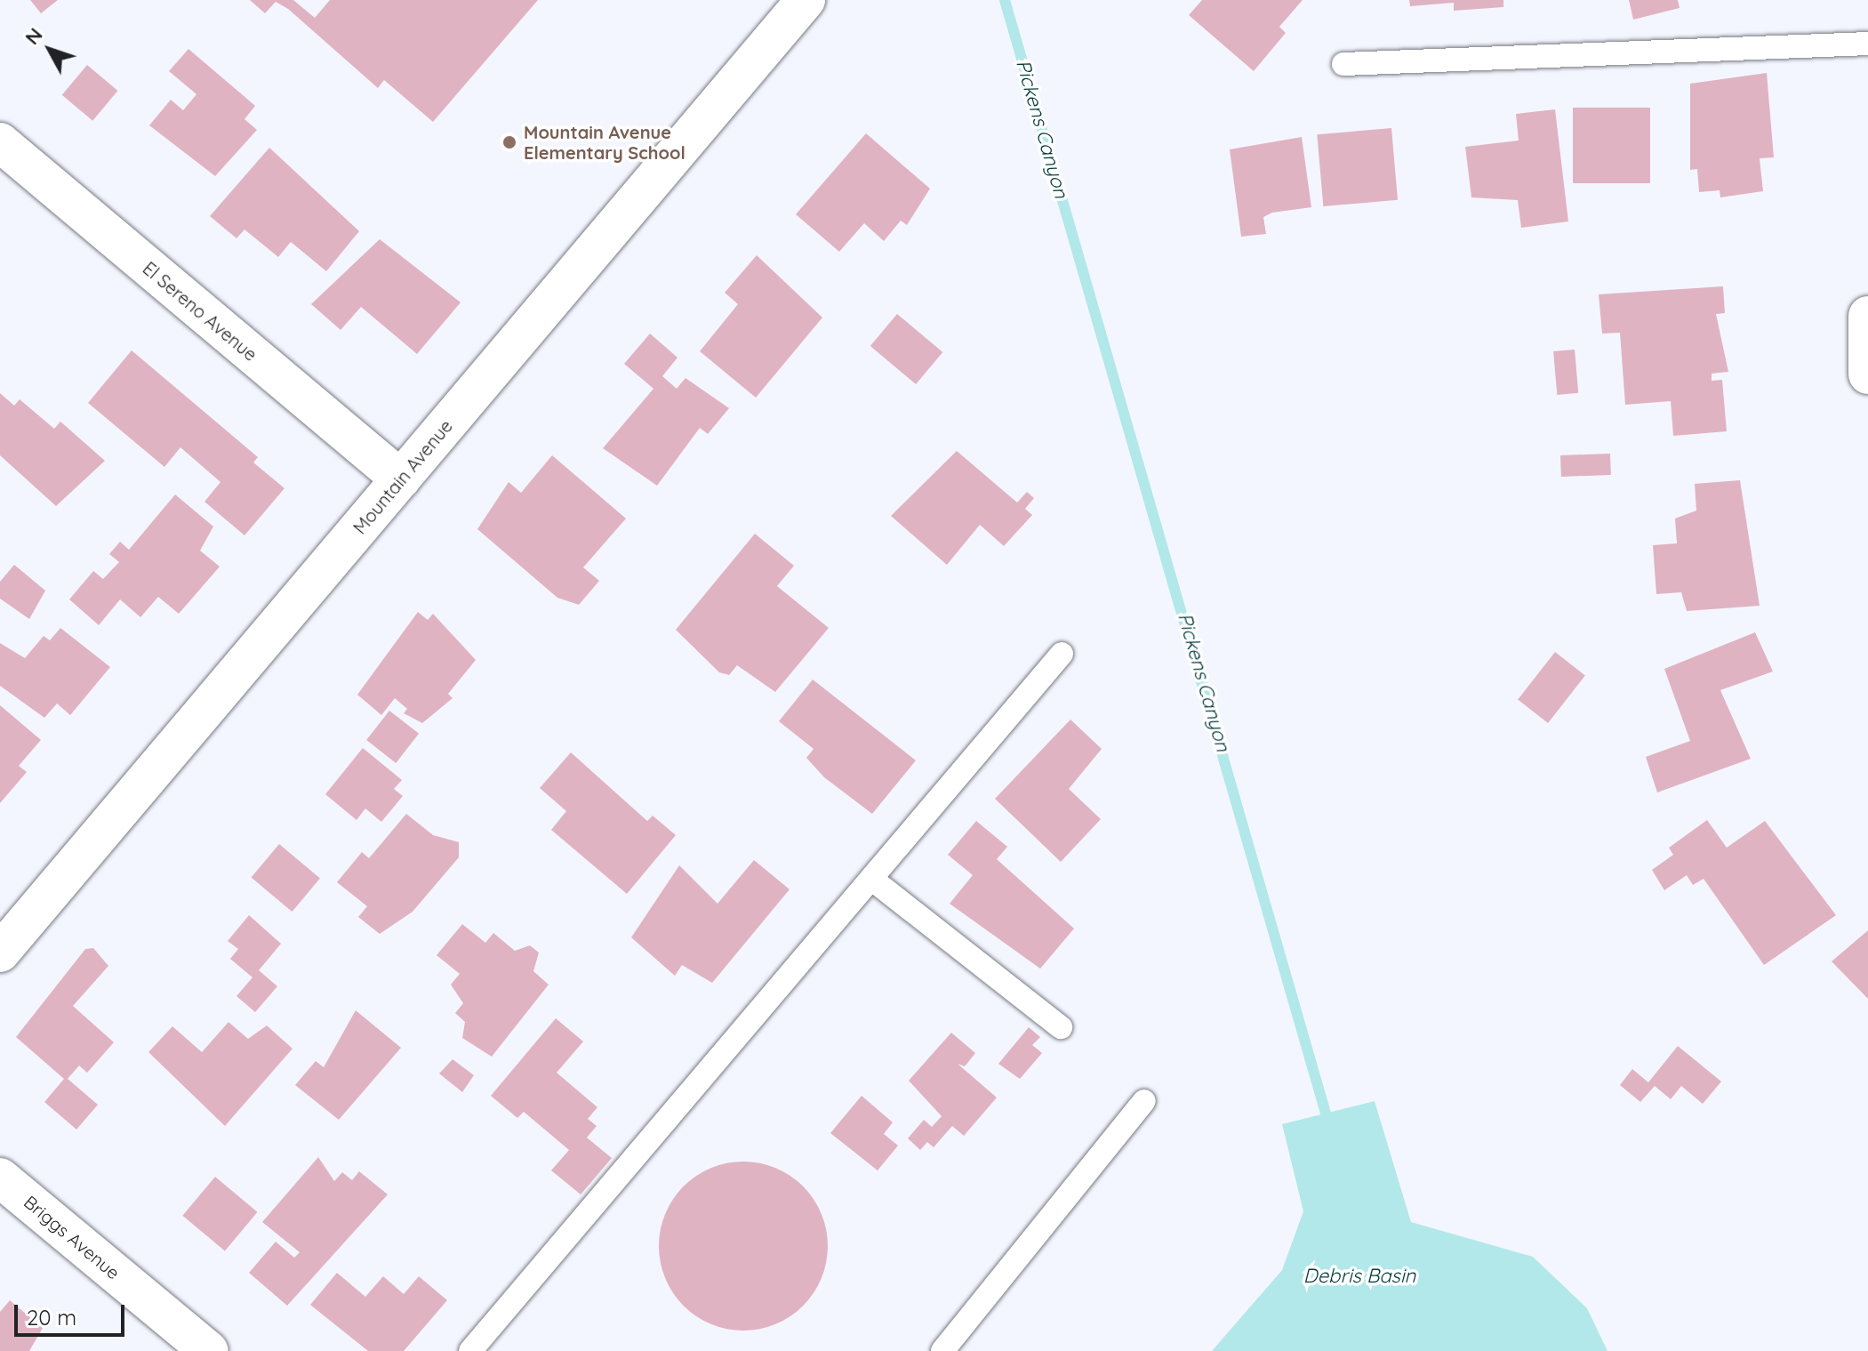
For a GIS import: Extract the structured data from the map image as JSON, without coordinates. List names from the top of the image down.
{
  "streets": {
    "street": ["El Sereno Avenue", "Mountain Avenue", "Briggs Avenue"]
  },
  "crossings": [
    ["El Sereno Avenue", "Mountain Avenue"]
  ],
  "water": ["Pickens Canyon", "Debris Basin"],
  "places": ["Mountain Avenue Elementary School"],
  "scale_bar": "20 m",
  "north": "top left"
}
